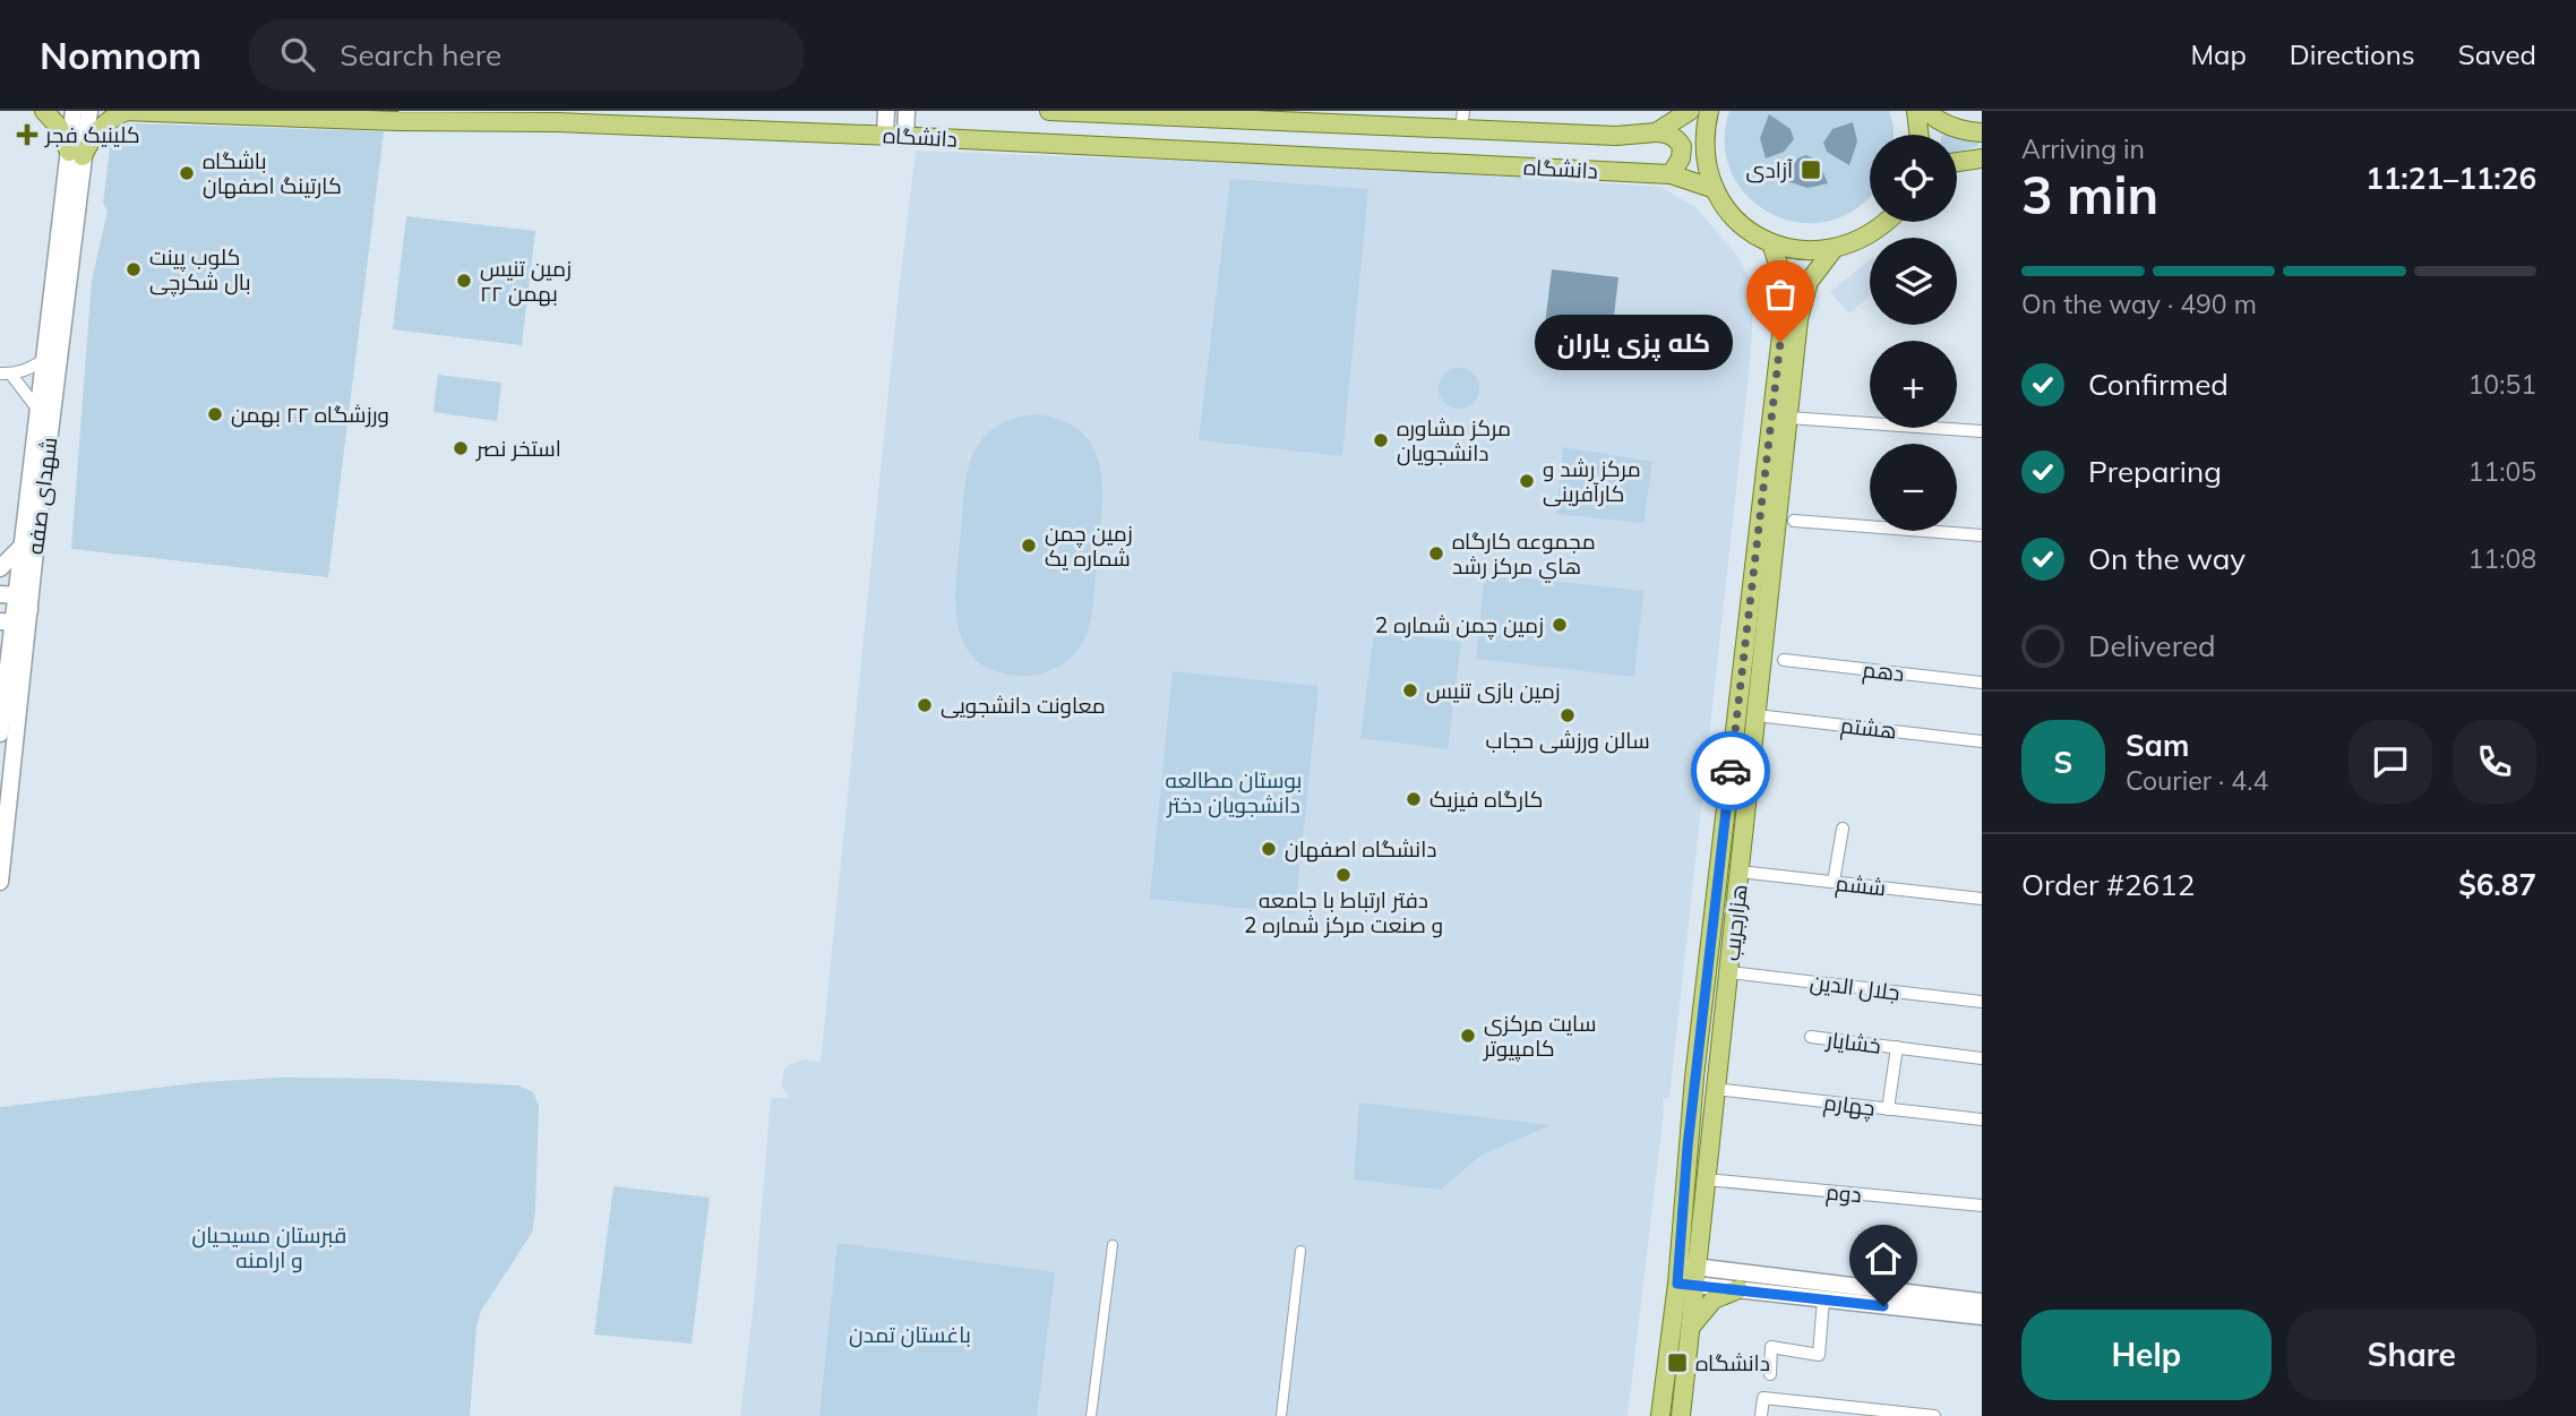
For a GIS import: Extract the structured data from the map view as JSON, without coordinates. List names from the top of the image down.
{
  "streets": {
    "main road": ["دانشگاه", "شهدای صفه", "هزارجریب"],
    "street": [
      "دهم",
      "هشتم",
      "ششم",
      "جلال الدین",
      "خشایار",
      "چهارم",
      "دوم"
    ]
  },
  "crossings": [
    ["هشتم", "هزارجریب"],
    ["ششم", "هزارجریب"],
    ["هزارجریب", "جلال الدین"],
    ["هزارجریب", "چهارم"],
    ["هزارجریب", "دوم"],
    ["خشایار", "چهارم"]
  ],
  "parks": ["بوستان مطالعه دانشجویان دختر", "قبرستان مسیحیان و ارامنه", "باغستان تمدن"],
  "places": {
    "health": ["کلینیک فجر"],
    "transit": ["آزادی", "دانشگاه"],
    "other": [
      "باشگاه کارتینگ اصفهان",
      "کلوب پینت بال شکرچی",
      "زمین تنیس ۲۲ بهمن",
      "کله پزی یاران",
      "ورزشگاه ۲۲ بهمن",
      "مرکز مشاوره دانشجویان",
      "استخر نصر",
      "مرکز رشد و کارآفرینی",
      "زمین چمن شماره یک",
      "مجموعه کارگاه هاي مرکز رشد",
      "زمین چمن شماره 2",
      "زمین بازی تنیس",
      "معاونت دانشجویی",
      "سالن ورزشی حجاب",
      "کارگاه فیزیک",
      "دانشگاه اصفهان",
      "دفتر ارتباط با جامعه و صنعت مرکز شماره 2",
      "سايت مرکزي کامپيوتر"
    ]
  },
  "page": {
    "header": "Nomnom",
    "search": "Search here",
    "nav": ["Map", "Directions", "Saved"],
    "heading": ["3 min", "Arriving in", "11:21–11:26"],
    "panel": [
      "Sam",
      "Courier · 4.4",
      "Order #2612",
      "$6.87"
    ],
    "map_buttons": ["+", "−"],
    "bar": "On the way · 490 m",
    "bubble": "کله پزی یاران",
    "list": [
      ["Confirmed", "10:51"],
      ["Preparing", "11:05"],
      ["On the way", "11:08"],
      "Delivered"
    ],
    "round": "S",
    "buttons": ["Help", "Share"]
  }
}
